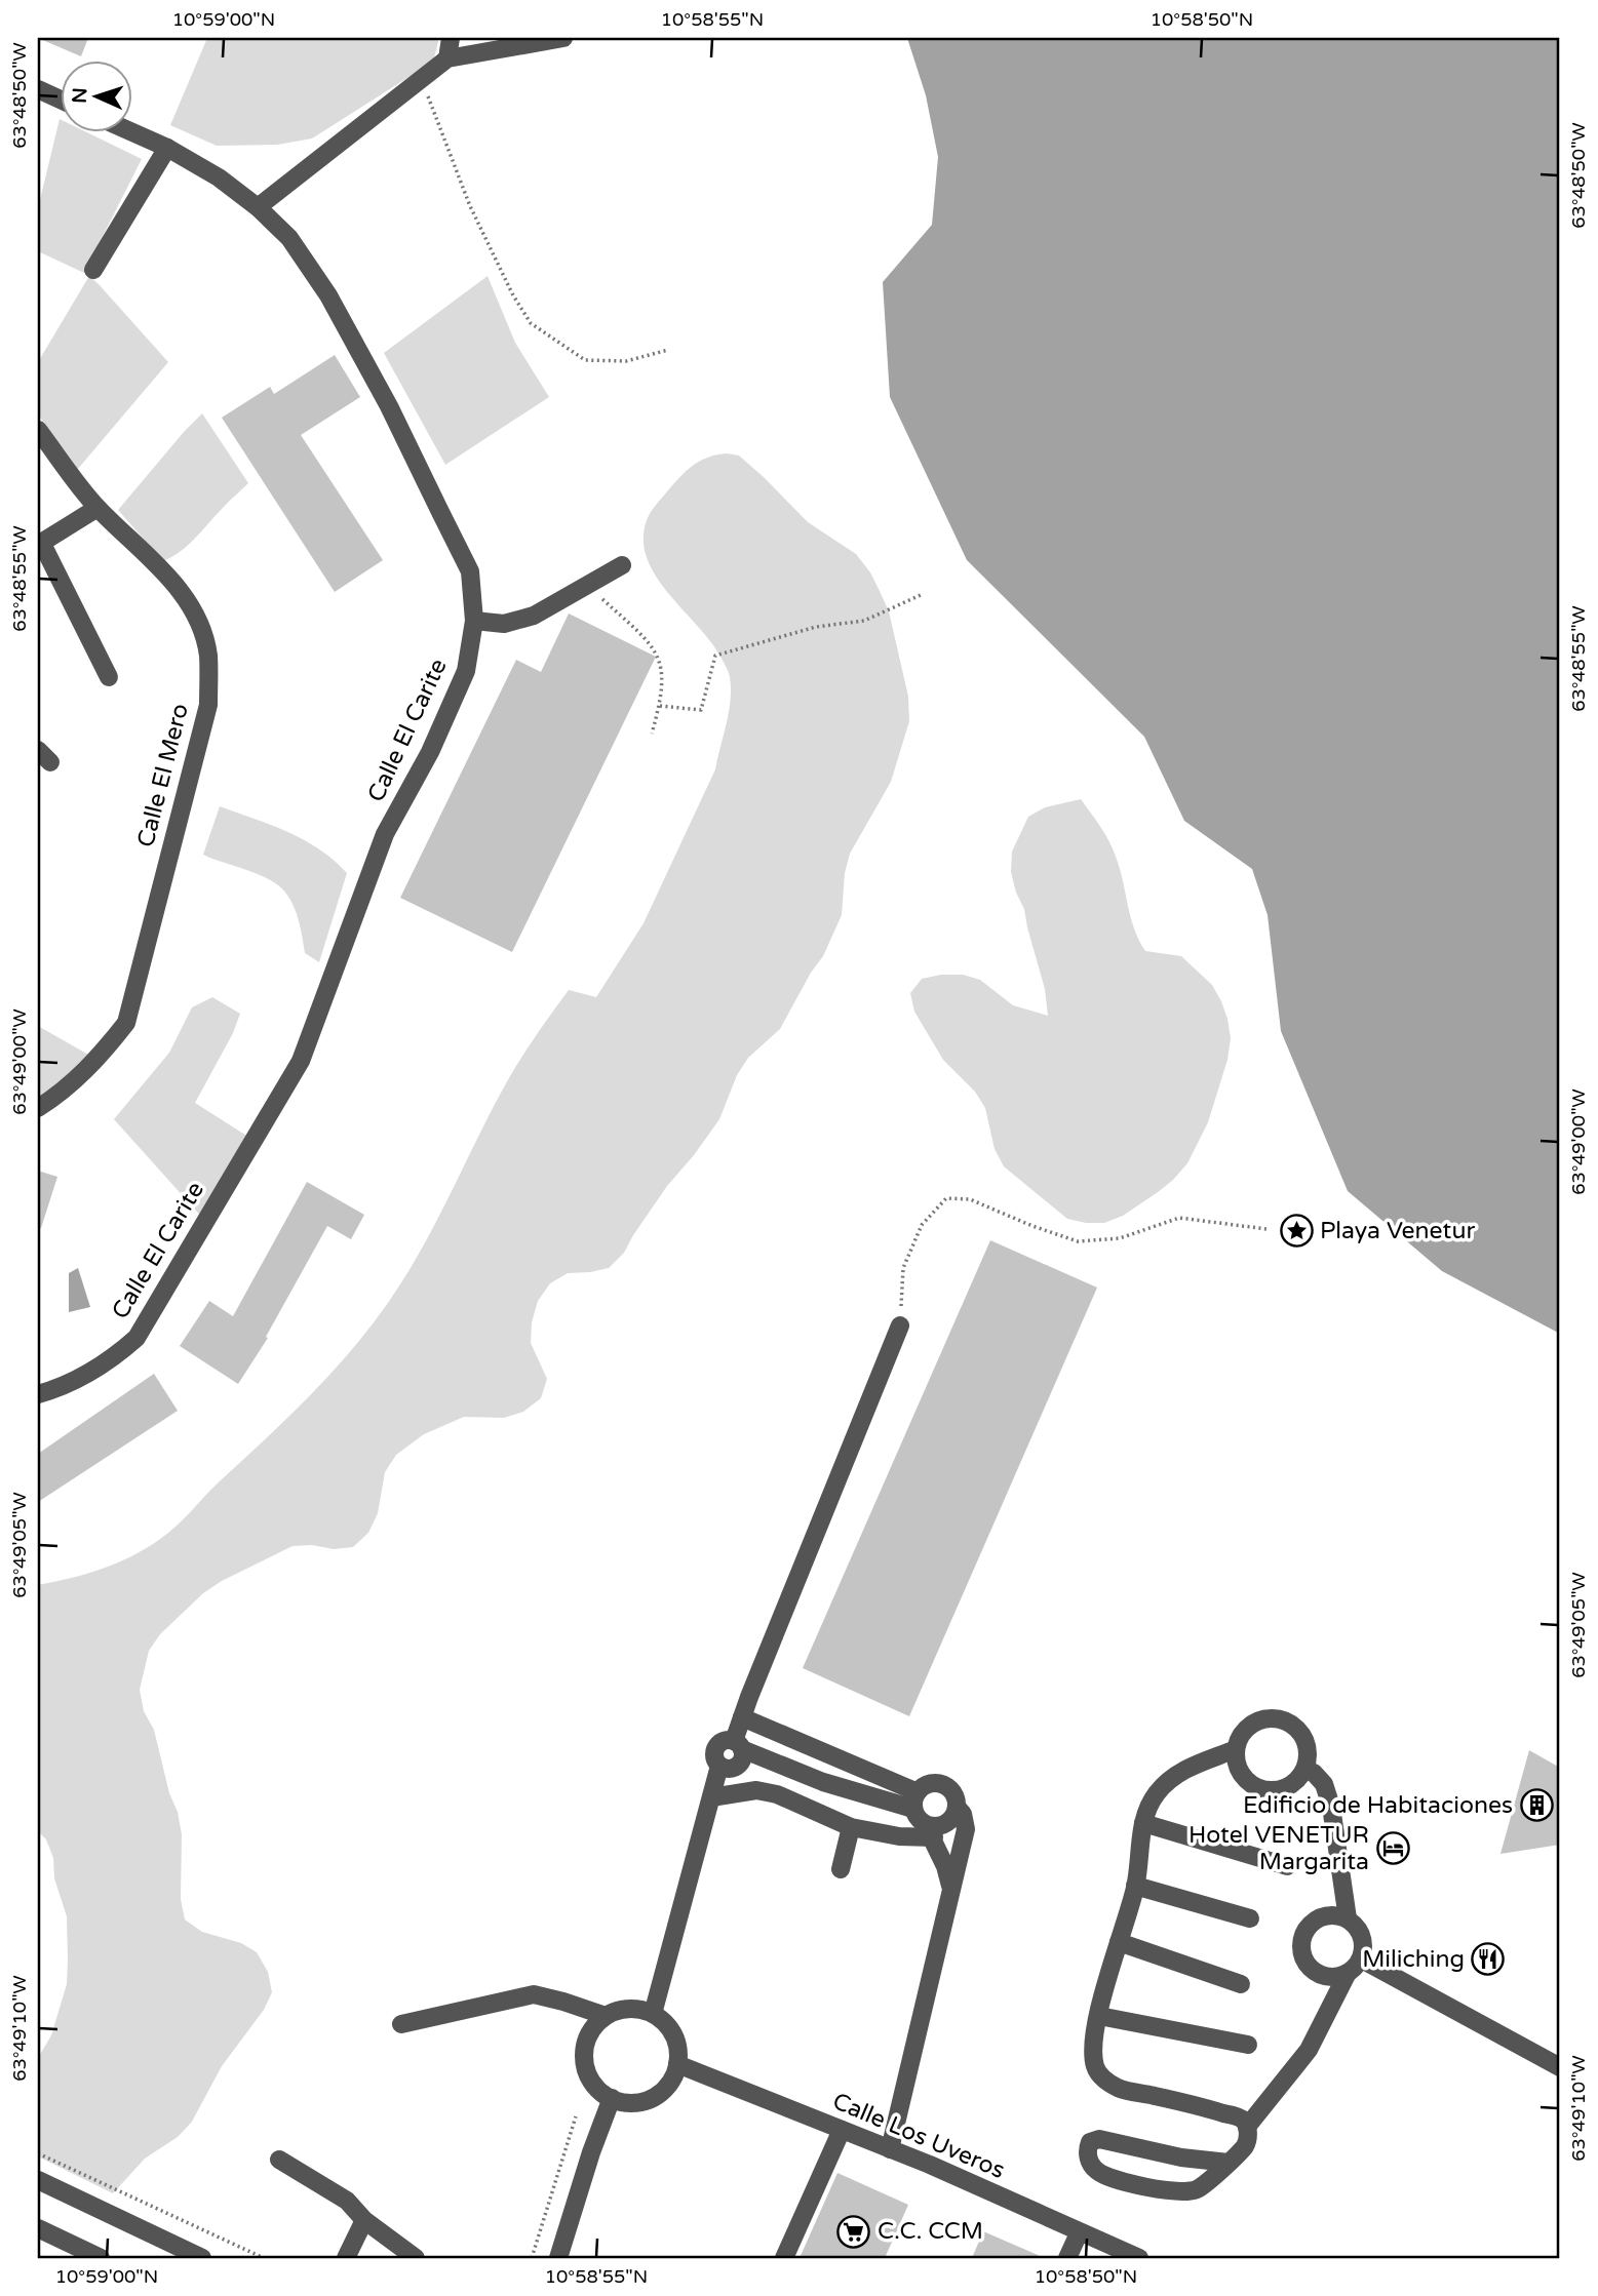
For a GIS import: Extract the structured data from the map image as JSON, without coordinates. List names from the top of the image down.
{
  "streets": {
    "street": ["Calle El Carite", "Calle El Mero", "Calle Los Uveros"]
  },
  "places": {
    "place": ["Playa Venetur"],
    "building": ["Edificio de Habitaciones"],
    "hotel": ["Hotel VENETUR Margarita"],
    "restaurant": ["Miliching"],
    "supermarket": ["C.C. CCM"]
  },
  "north": "left",
  "coordinates": [
    "10°59'00\"N",
    "10°58'55\"N",
    "10°58'50\"N",
    "63°48'50\"W",
    "63°48'55\"W",
    "63°49'00\"W",
    "63°49'05\"W",
    "63°49'10\"W"
  ]
}
